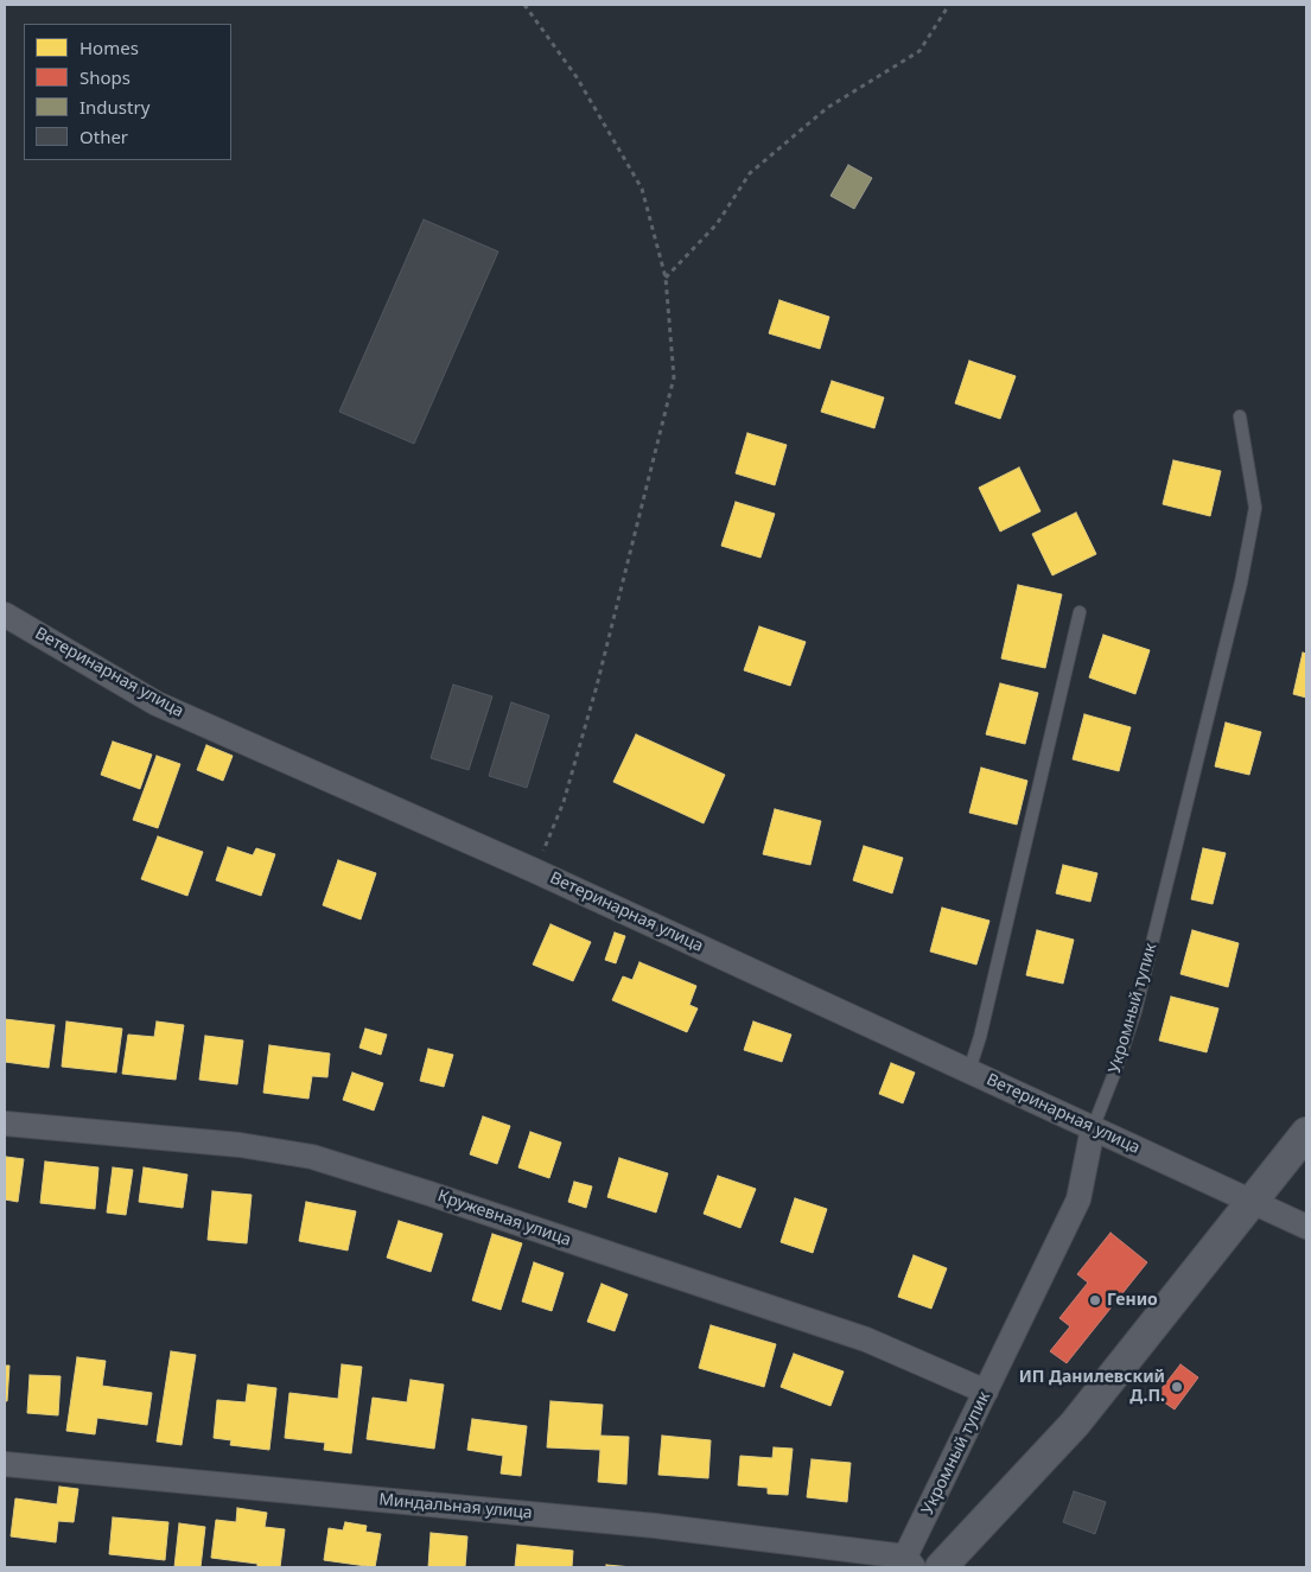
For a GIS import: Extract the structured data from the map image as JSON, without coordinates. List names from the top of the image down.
{
  "streets": {
    "street": [
      "Ветеринарная улица",
      "Укромный тупик",
      "Кружевная улица",
      "Миндальная улица"
    ]
  },
  "crossings": [
    ["Ветеринарная улица", "Укромный тупик"],
    ["Укромный тупик", "Кружевная улица"],
    ["Укромный тупик", "Миндальная улица"]
  ],
  "places": ["Генио", "ИП Данилевский Д.П."],
  "legend": [
    "Homes",
    "Shops",
    "Industry",
    "Other"
  ]
}
